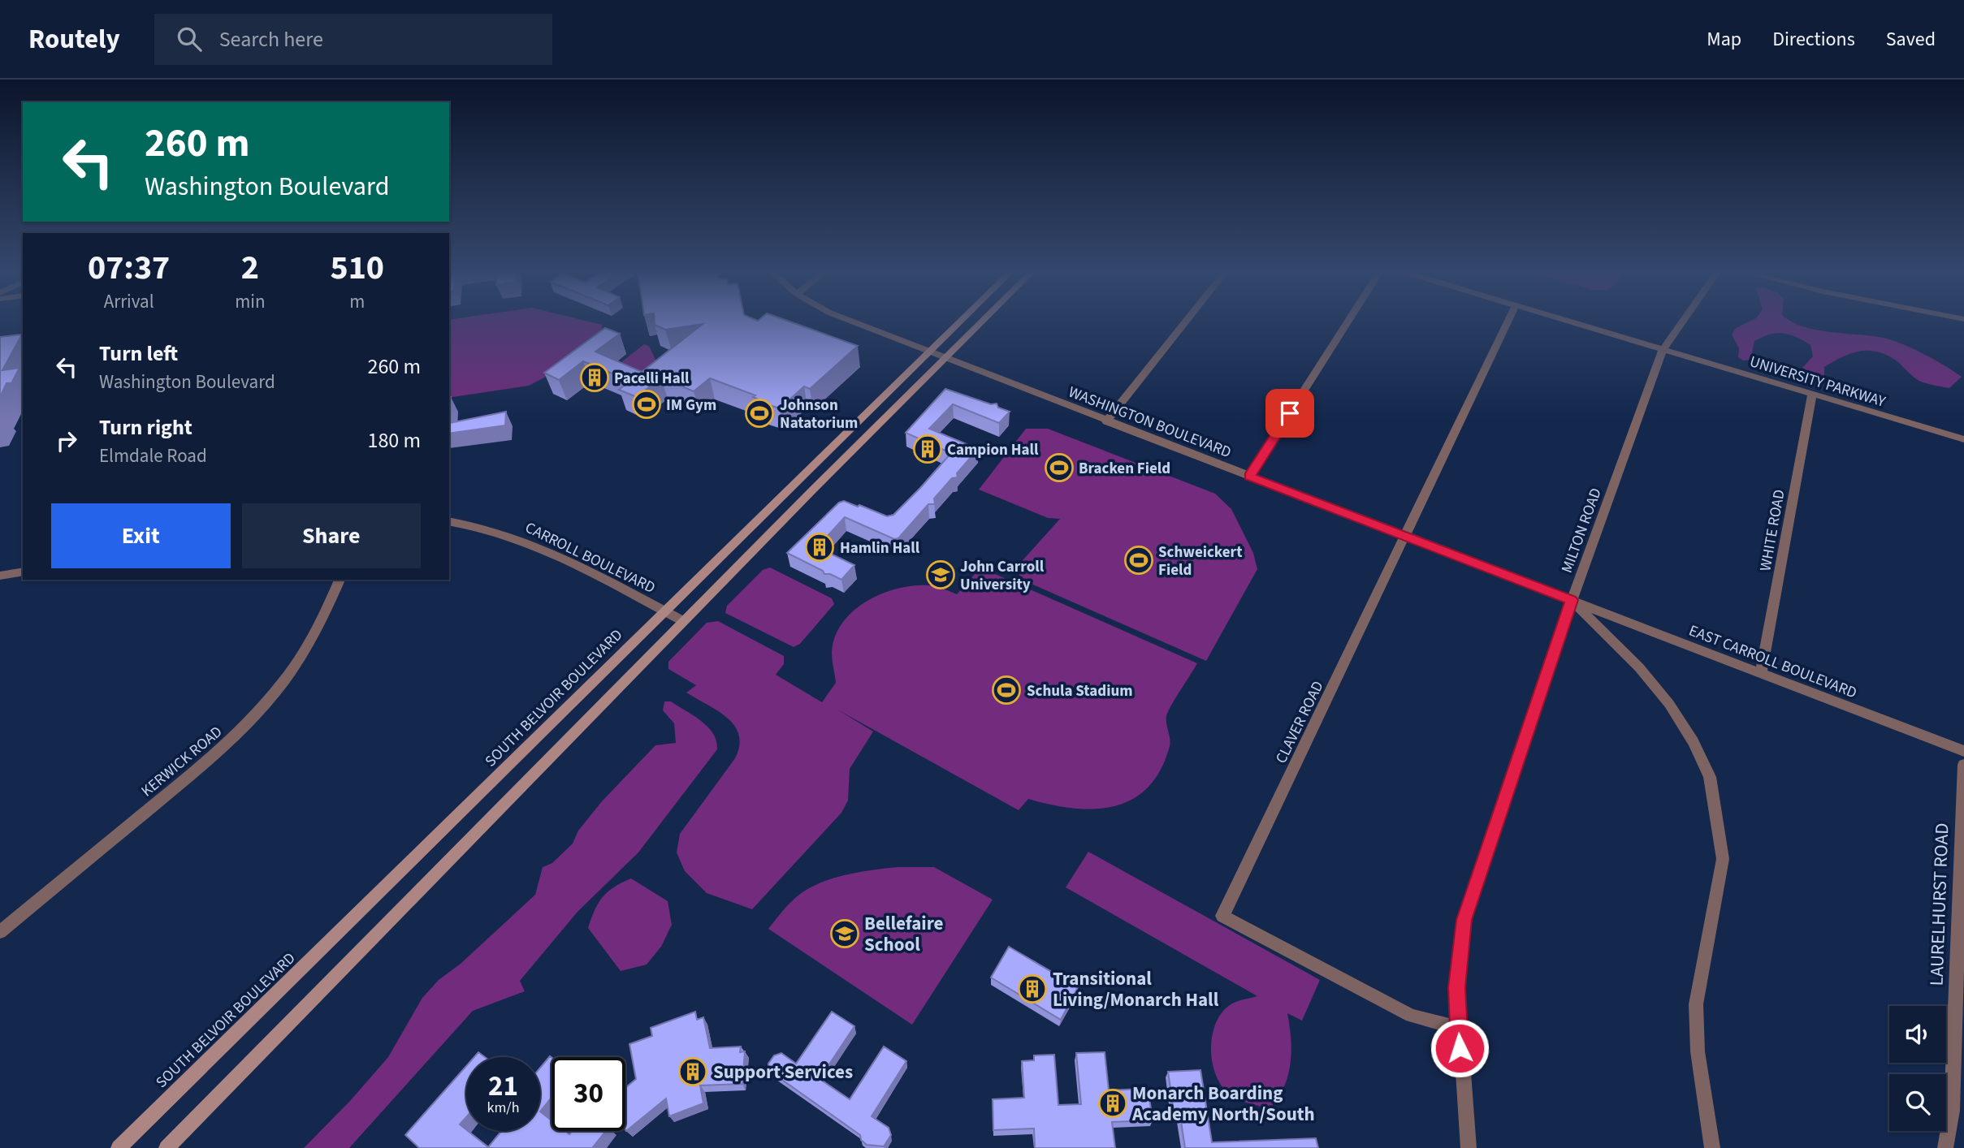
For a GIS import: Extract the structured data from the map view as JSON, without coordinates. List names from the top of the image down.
{
  "streets": {
    "street": [
      "UNIVERSITY PARKWAY",
      "WASHINGTON BOULEVARD",
      "MILTON ROAD",
      "WHITE ROAD",
      "CARROLL BOULEVARD",
      "EAST CARROLL BOULEVARD",
      "SOUTH BELVOIR BOULEVARD",
      "CLAVER ROAD",
      "KERWICK ROAD",
      "LAURELHURST ROAD"
    ]
  },
  "crossings": [
    ["UNIVERSITY PARKWAY", "MILTON ROAD"],
    ["UNIVERSITY PARKWAY", "WHITE ROAD"],
    ["WASHINGTON BOULEVARD", "MILTON ROAD"],
    ["WASHINGTON BOULEVARD", "EAST CARROLL BOULEVARD"],
    ["WASHINGTON BOULEVARD", "SOUTH BELVOIR BOULEVARD"],
    ["WASHINGTON BOULEVARD", "CLAVER ROAD"],
    ["MILTON ROAD", "EAST CARROLL BOULEVARD"],
    ["MILTON ROAD", "CLAVER ROAD"],
    ["WHITE ROAD", "EAST CARROLL BOULEVARD"],
    ["CARROLL BOULEVARD", "SOUTH BELVOIR BOULEVARD"]
  ],
  "places": {
    "building": [
      "Pacelli Hall",
      "Campion Hall",
      "Hamlin Hall",
      "Transitional Living/Monarch Hall",
      "Support Services",
      "Monarch Boarding Academy North/South"
    ],
    "sports": [
      "IM Gym",
      "Johnson Natatorium",
      "Bracken Field",
      "Schweickert Field",
      "Schula Stadium"
    ],
    "school or university": ["John Carroll University", "Bellefaire School"]
  },
  "page": {
    "header": "Routely",
    "search": "Search here",
    "nav": ["Map", "Directions", "Saved"],
    "turn": ["260 m", "Washington Boulevard"],
    "eta": [
      "07:37",
      "Arrival",
      "2",
      "min",
      "510",
      "m"
    ],
    "list": [
      {
        "name": "Turn left",
        "note": "Washington Boulevard",
        "value": "260 m"
      },
      {
        "name": "Turn right",
        "note": "Elmdale Road",
        "value": "180 m"
      }
    ],
    "buttons": ["Exit", "Share"],
    "speed": "21 km/h",
    "limit": "30"
  }
}
